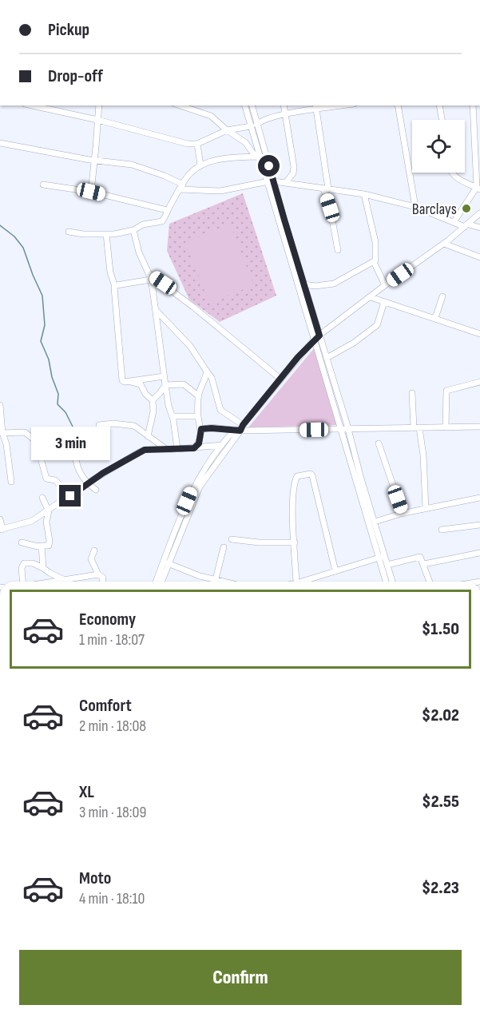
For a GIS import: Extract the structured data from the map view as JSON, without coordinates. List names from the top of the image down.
{
  "places": ["Barclays"],
  "page": {
    "banner": ["Pickup", "Drop-off"],
    "bubble": "3 min",
    "list": [
      {
        "name": "Economy",
        "note": "1 min · 18:07",
        "value": "$1.50"
      },
      {
        "name": "Comfort",
        "note": "2 min · 18:08",
        "value": "$2.02"
      },
      {
        "name": "XL",
        "note": "3 min · 18:09",
        "value": "$2.55"
      },
      {
        "name": "Moto",
        "note": "4 min · 18:10",
        "value": "$2.23"
      }
    ],
    "buttons": "Confirm"
  }
}
